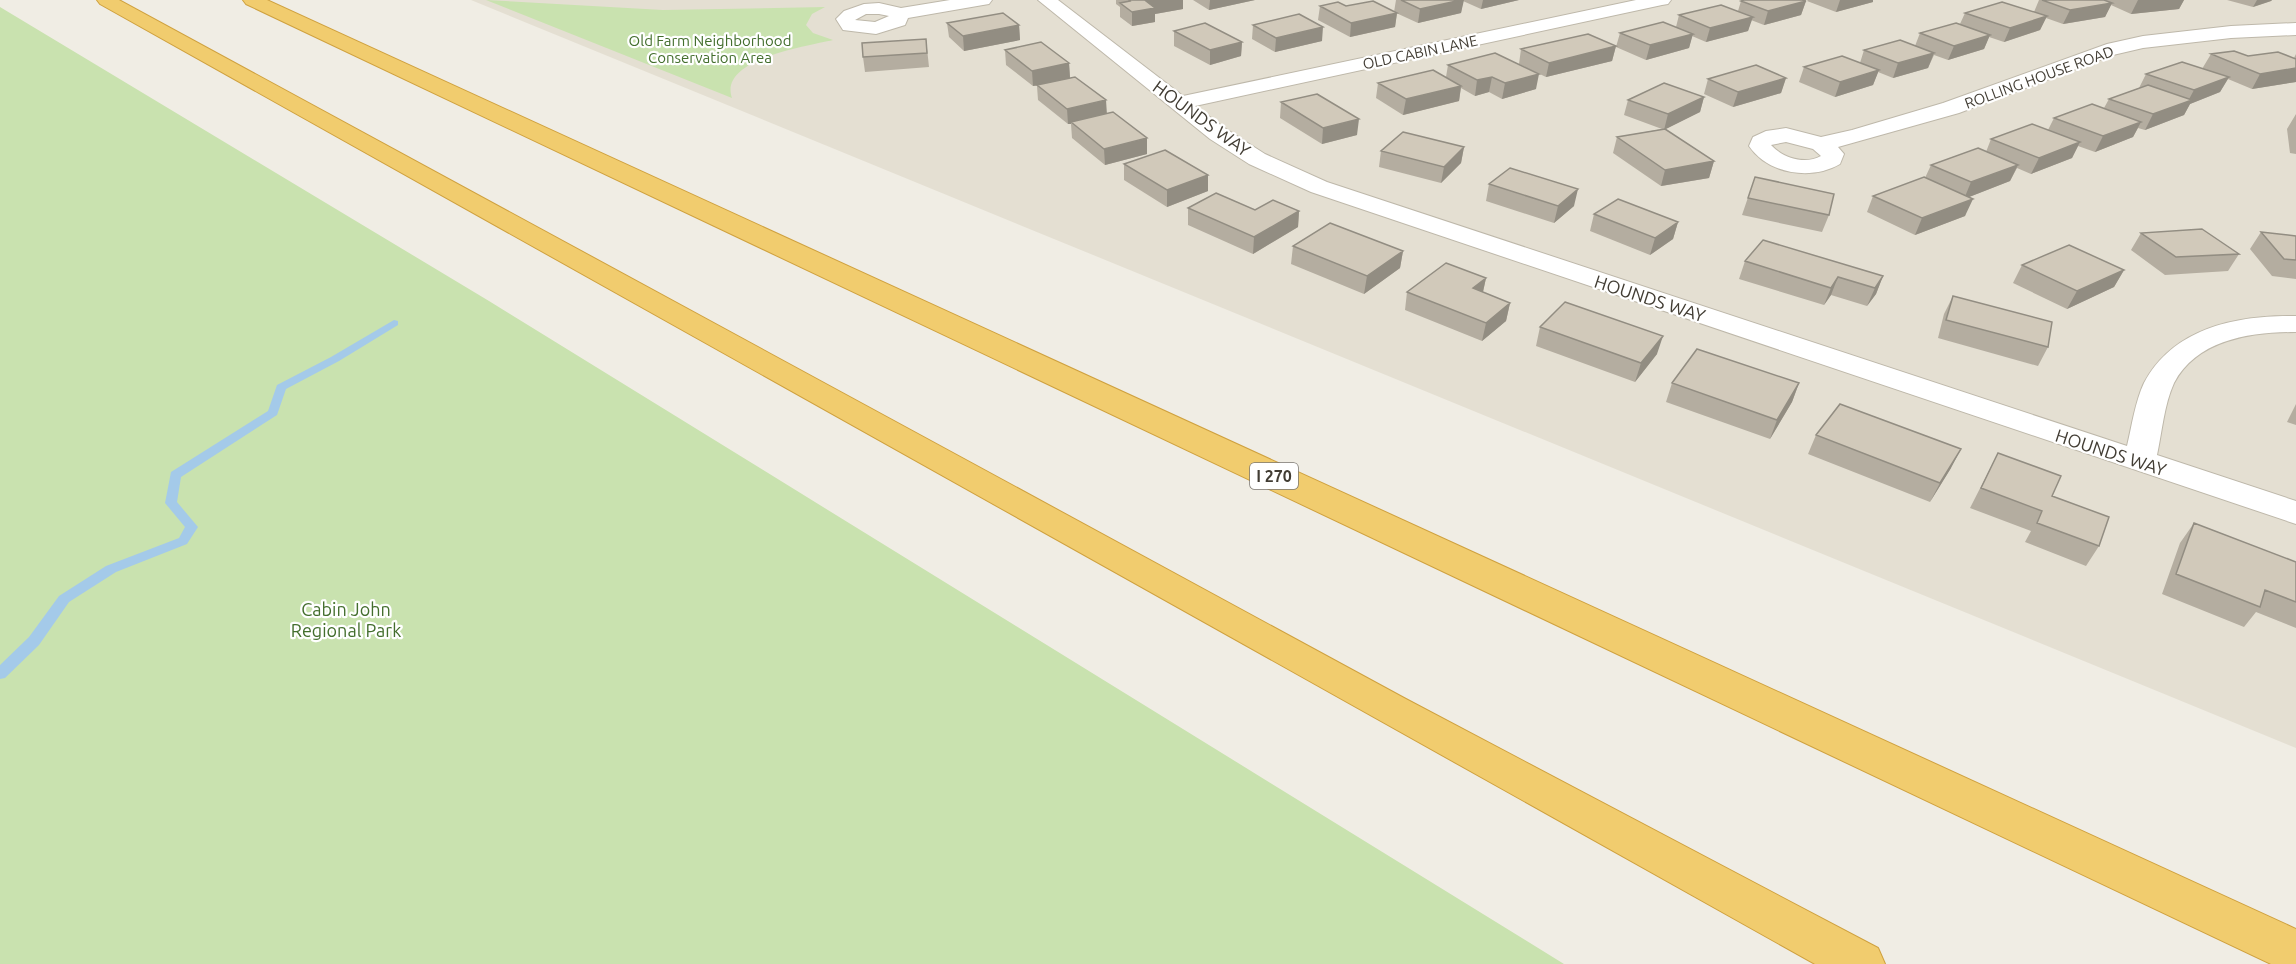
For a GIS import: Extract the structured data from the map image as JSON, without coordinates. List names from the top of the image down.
{
  "streets": {
    "highway": ["I 270"],
    "street": ["OLD CABIN LANE", "ROLLING HOUSE ROAD", "HOUNDS WAY"]
  },
  "crossings": [
    ["OLD CABIN LANE", "HOUNDS WAY"]
  ],
  "parks": ["Old Farm Neighborhood Conservation Area", "Cabin John Regional Park"]
}
